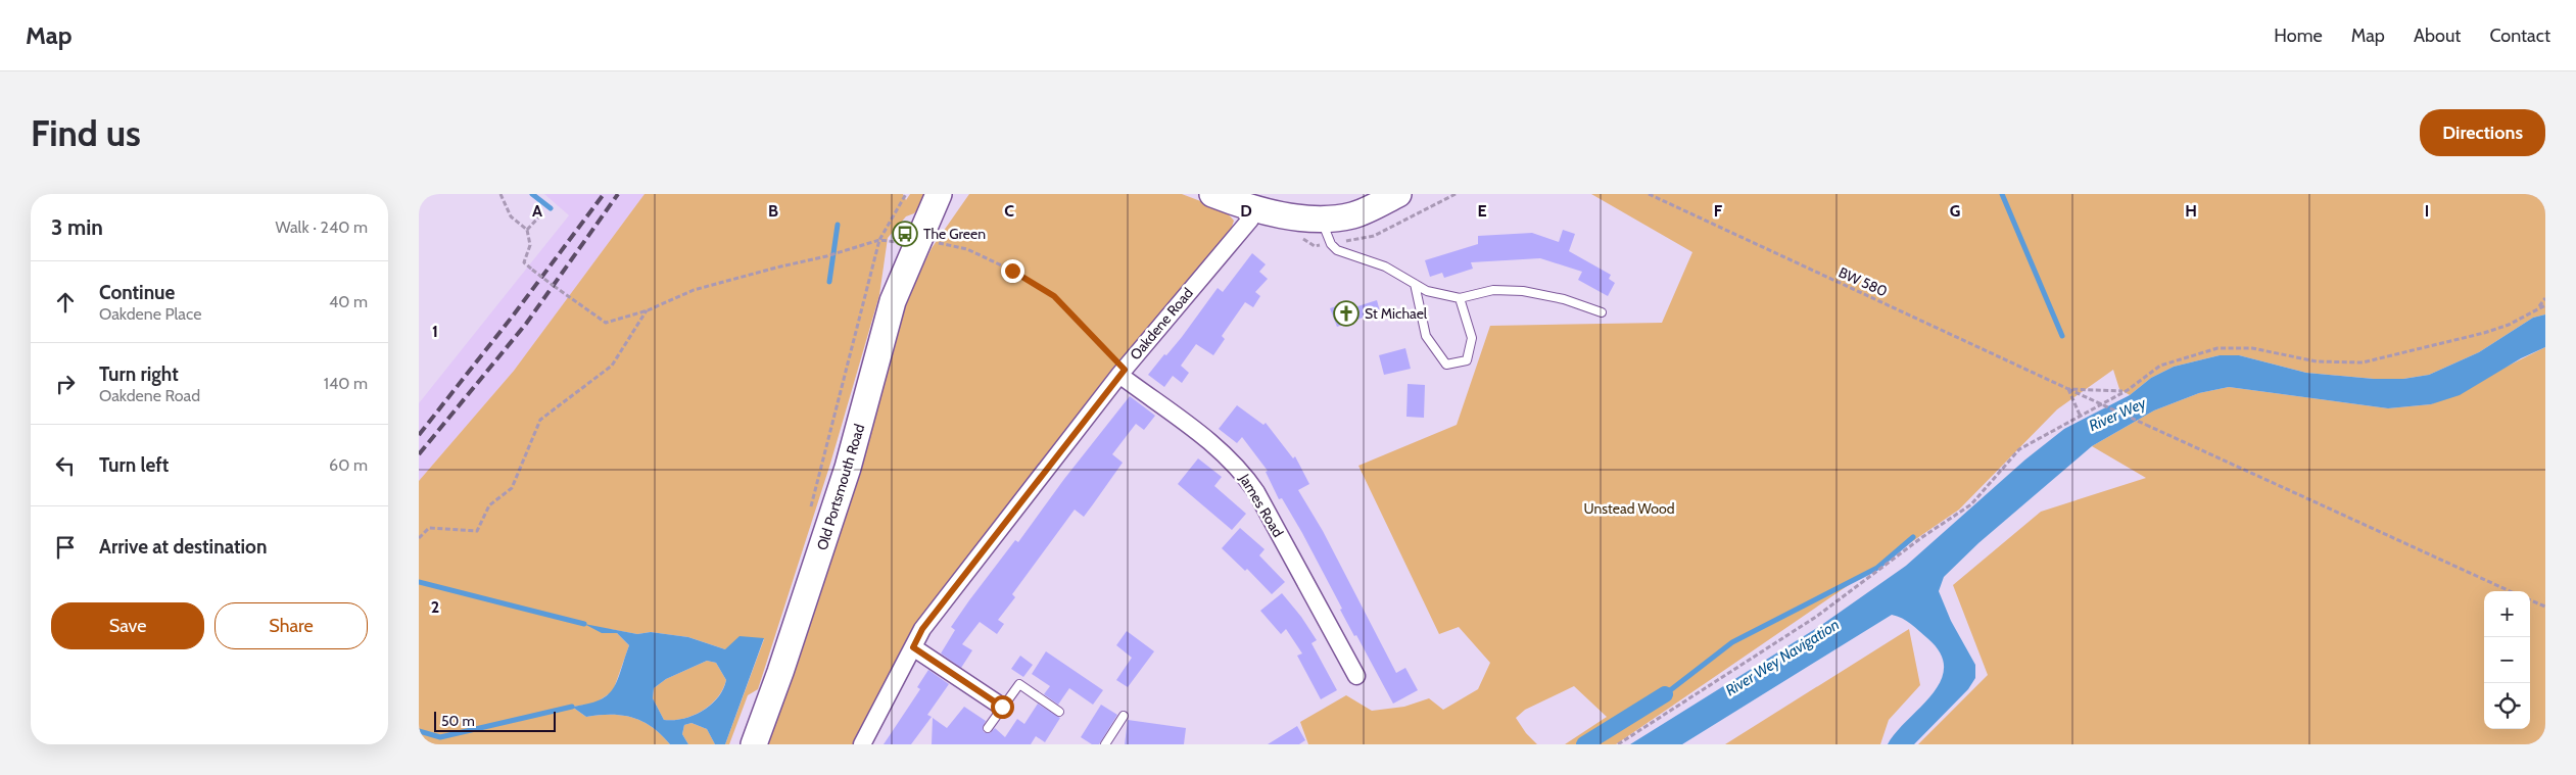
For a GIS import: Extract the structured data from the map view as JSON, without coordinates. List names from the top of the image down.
{
  "streets": {
    "main road": ["Old Portsmouth Road"],
    "street": ["Oakdene Road", "James Road"],
    "path": ["BW 580"]
  },
  "crossings": [
    ["Oakdene Road", "James Road"]
  ],
  "water": ["River Wey", "River Wey Navigation"],
  "parks": ["Unstead Wood"],
  "places": {
    "bus stop": ["The Green"],
    "church": ["St Michael"]
  },
  "scale_bar": "50 m",
  "page": {
    "header": "Map",
    "nav": [
      "Home",
      "Map",
      "About",
      "Contact"
    ],
    "buttons": [
      "Directions",
      ["Save", "Share"]
    ],
    "title": "Find us",
    "heading": ["3 min", "Walk · 240 m"],
    "list": [
      ["Continue", "Oakdene Place", "40 m"],
      ["Turn right", "Oakdene Road", "140 m"],
      ["Turn left", "60 m"],
      "Arrive at destination"
    ],
    "map_buttons": ["+", "−"],
    "scale": "50 m"
  },
  "grid": {
    "columns": [
      "A",
      "B",
      "C",
      "D",
      "E",
      "F",
      "G",
      "H",
      "I"
    ],
    "rows": ["1", "2"]
  }
}
